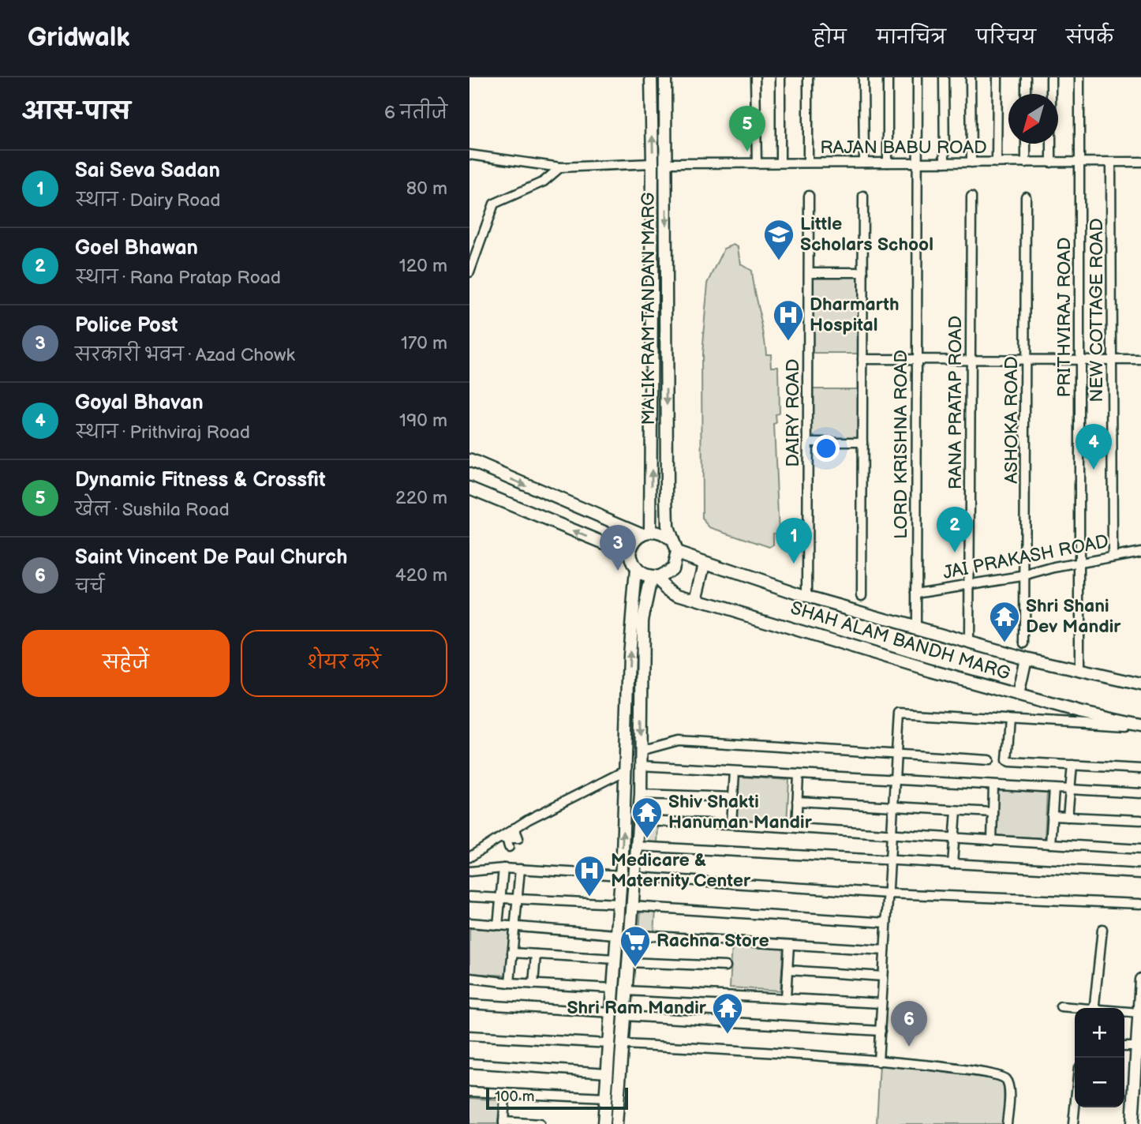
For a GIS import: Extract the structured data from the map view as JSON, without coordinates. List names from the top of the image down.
{
  "streets": {
    "street": [
      "RAJAN BABU ROAD",
      "MALIK RAM TANDAN MARG",
      "NEW COTTAGE ROAD",
      "PRITHVIRAJ ROAD",
      "RANA PRATAP ROAD",
      "DAIRY ROAD",
      "ASHOKA ROAD",
      "LORD KRISHNA ROAD",
      "JAI PRAKASH ROAD",
      "SHAH ALAM BANDH MARG"
    ]
  },
  "crossings": [
    ["RAJAN BABU ROAD", "MALIK RAM TANDAN MARG"],
    ["RAJAN BABU ROAD", "NEW COTTAGE ROAD"],
    ["RAJAN BABU ROAD", "PRITHVIRAJ ROAD"],
    ["RAJAN BABU ROAD", "LORD KRISHNA ROAD"],
    ["MALIK RAM TANDAN MARG", "SHAH ALAM BANDH MARG"],
    ["NEW COTTAGE ROAD", "JAI PRAKASH ROAD"],
    ["PRITHVIRAJ ROAD", "JAI PRAKASH ROAD"],
    ["PRITHVIRAJ ROAD", "SHAH ALAM BANDH MARG"],
    ["RANA PRATAP ROAD", "JAI PRAKASH ROAD"],
    ["RANA PRATAP ROAD", "SHAH ALAM BANDH MARG"],
    ["DAIRY ROAD", "SHAH ALAM BANDH MARG"],
    ["ASHOKA ROAD", "JAI PRAKASH ROAD"],
    ["LORD KRISHNA ROAD", "JAI PRAKASH ROAD"],
    ["LORD KRISHNA ROAD", "SHAH ALAM BANDH MARG"]
  ],
  "places": {
    "school or university": ["Little Scholars School"],
    "hospital": ["Dharmarth Hospital", "Medicare & Maternity Center"],
    "temple": ["Shri Shani Dev Mandir", "Shiv Shakti Hanuman Mandir", "Shri Ram Mandir"],
    "supermarket": ["Rachna Store"]
  },
  "scale_bar": "100 m",
  "north": "bottom left",
  "page": {
    "header": "Gridwalk",
    "nav": [
      "होम",
      "मानचित्र",
      "परिचय",
      "संपर्क"
    ],
    "heading": ["आस-पास", "6 नतीजे"],
    "pins": [
      "5",
      "4",
      "2",
      "1",
      "3",
      "6"
    ],
    "list": [
      {
        "mark": "1",
        "name": "Sai Seva Sadan",
        "note": "स्थान · Dairy Road",
        "value": "80 m"
      },
      {
        "mark": "2",
        "name": "Goel Bhawan",
        "note": "स्थान · Rana Pratap Road",
        "value": "120 m"
      },
      {
        "mark": "3",
        "name": "Police Post",
        "note": "सरकारी भवन · Azad Chowk",
        "value": "170 m"
      },
      {
        "mark": "4",
        "name": "Goyal Bhavan",
        "note": "स्थान · Prithviraj Road",
        "value": "190 m"
      },
      {
        "mark": "5",
        "name": "Dynamic Fitness & Crossfit",
        "note": "खेल · Sushila Road",
        "value": "220 m"
      },
      {
        "mark": "6",
        "name": "Saint Vincent De Paul Church",
        "note": "चर्च",
        "value": "420 m"
      }
    ],
    "buttons": ["सहेजें", "शेयर करें"],
    "map_buttons": ["+", "−"],
    "scale": "100 m"
  }
}
